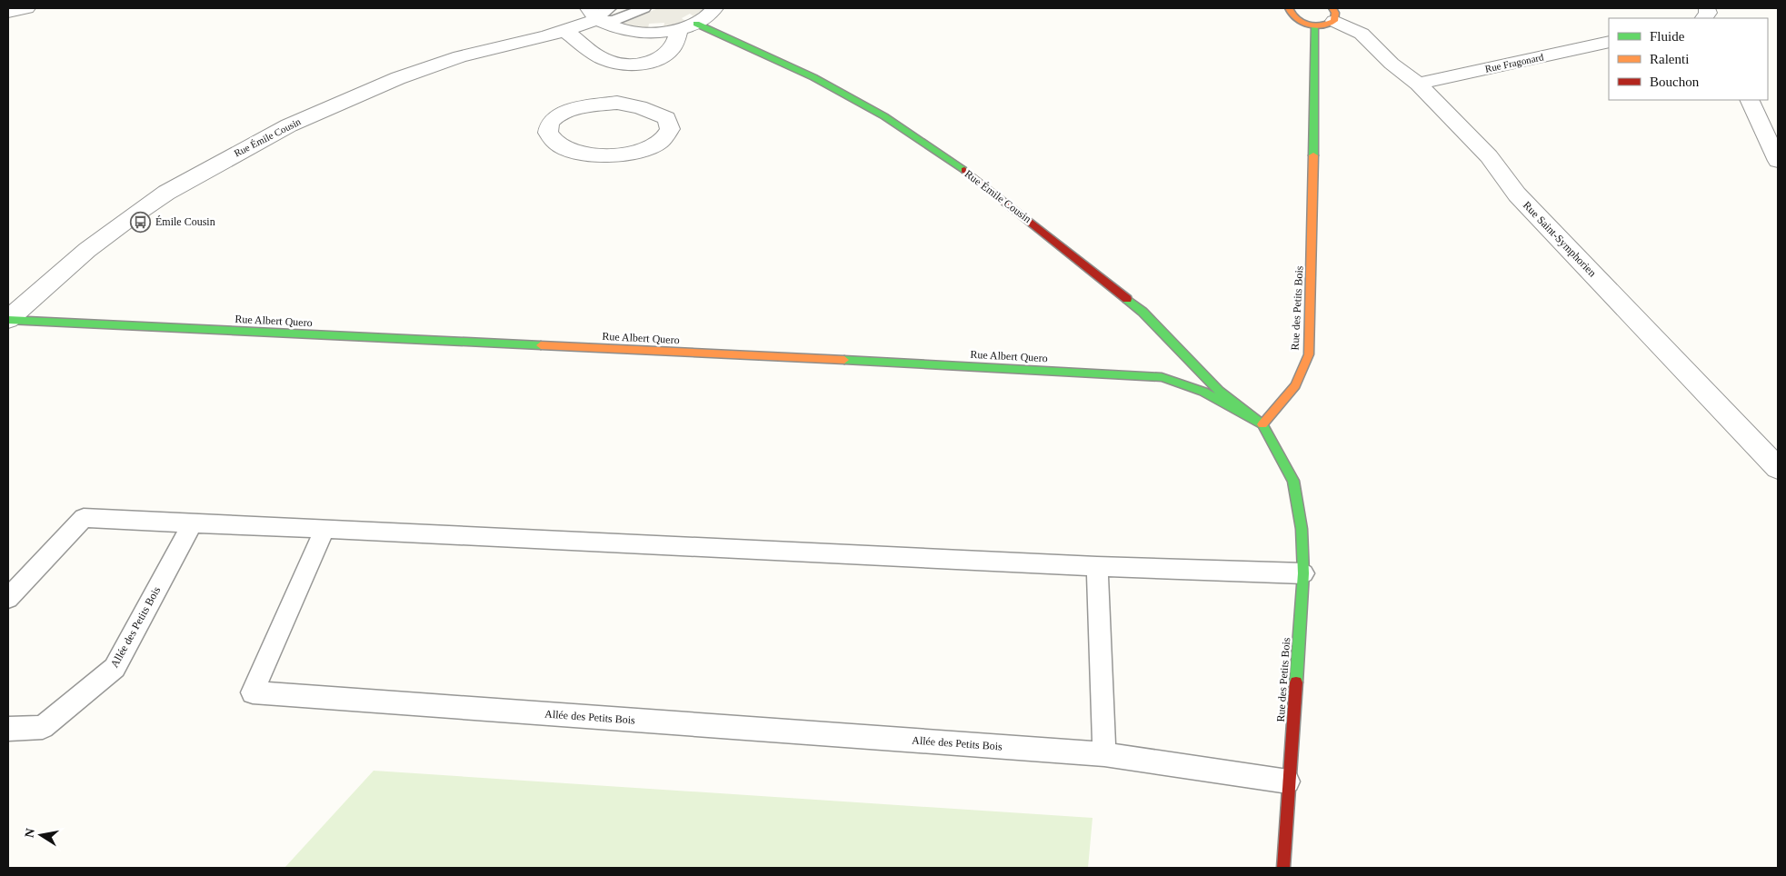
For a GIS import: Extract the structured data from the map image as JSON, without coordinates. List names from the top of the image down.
{
  "streets": {
    "street": [
      "Rue Fragonard",
      "Rue Émile Cousin",
      "Rue Saint-Symphorien",
      "Rue des Petits Bois",
      "Rue Albert Quero"
    ],
    "lane": ["Allée des Petits Bois"]
  },
  "crossings": [
    ["Rue Fragonard", "Rue Saint-Symphorien"],
    ["Rue Émile Cousin", "Rue des Petits Bois"],
    ["Rue Émile Cousin", "Rue Albert Quero"],
    ["Rue des Petits Bois", "Rue Albert Quero"],
    ["Rue des Petits Bois", "Allée des Petits Bois"]
  ],
  "places": {
    "bus stop": ["Émile Cousin"]
  },
  "legend": ["Fluide", "Ralenti", "Bouchon"],
  "north": "left"
}
